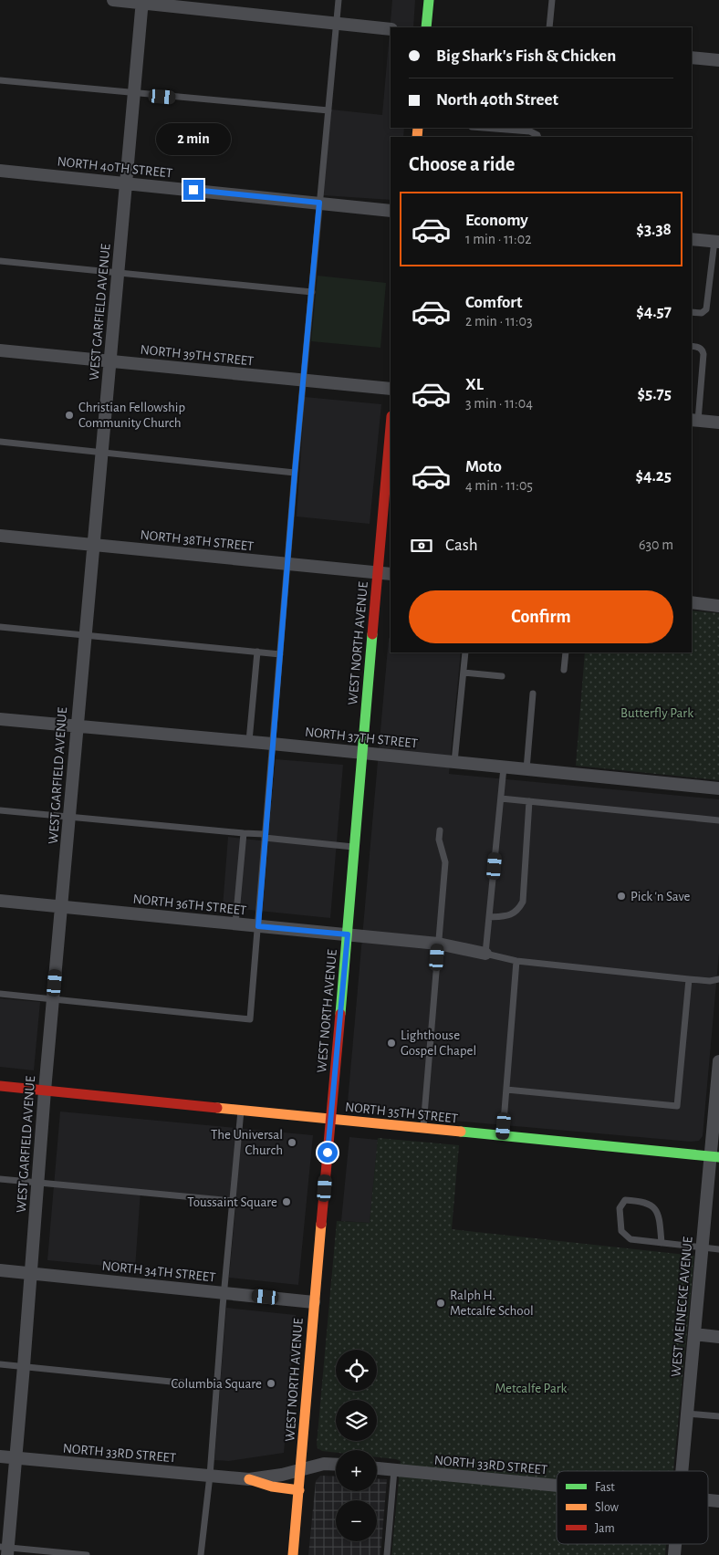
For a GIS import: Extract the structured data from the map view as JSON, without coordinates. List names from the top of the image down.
{
  "streets": {
    "main road": ["WEST NORTH AVENUE", "NORTH 35TH STREET"],
    "street": [
      "NORTH 40TH STREET",
      "WEST GARFIELD AVENUE",
      "NORTH 39TH STREET",
      "NORTH 38TH STREET",
      "NORTH 37TH STREET",
      "NORTH 36TH STREET",
      "NORTH 34TH STREET",
      "WEST MEINECKE AVENUE",
      "NORTH 33RD STREET"
    ]
  },
  "crossings": [
    ["NORTH 40TH STREET", "WEST GARFIELD AVENUE"],
    ["WEST GARFIELD AVENUE", "NORTH 39TH STREET"],
    ["WEST GARFIELD AVENUE", "NORTH 38TH STREET"],
    ["WEST GARFIELD AVENUE", "NORTH 37TH STREET"],
    ["WEST GARFIELD AVENUE", "NORTH 36TH STREET"],
    ["WEST GARFIELD AVENUE", "NORTH 35TH STREET"],
    ["WEST GARFIELD AVENUE", "NORTH 34TH STREET"],
    ["WEST GARFIELD AVENUE", "NORTH 33RD STREET"],
    ["NORTH 38TH STREET", "WEST NORTH AVENUE"],
    ["WEST NORTH AVENUE", "NORTH 37TH STREET"],
    ["WEST NORTH AVENUE", "NORTH 36TH STREET"],
    ["WEST NORTH AVENUE", "NORTH 35TH STREET"],
    ["WEST NORTH AVENUE", "NORTH 34TH STREET"],
    ["WEST NORTH AVENUE", "NORTH 33RD STREET"],
    ["NORTH 35TH STREET", "WEST MEINECKE AVENUE"]
  ],
  "parks": ["Butterfly Park", "Metcalfe Park"],
  "places": [
    "Christian Fellowship Community Church",
    "Pick 'n Save",
    "Lighthouse Gospel Chapel",
    "The Universal Church",
    "Toussaint Square",
    "Ralph H. Metcalfe School",
    "Columbia Square"
  ],
  "legend": ["Fast", "Slow", "Jam"],
  "page": {
    "banner": ["Big Shark's Fish & Chicken", "North 40th Street"],
    "bubble": "2 min",
    "heading": "Choose a ride",
    "list": [
      {
        "name": "Economy",
        "note": "1 min · 11:02",
        "value": "$3.38"
      },
      {
        "name": "Comfort",
        "note": "2 min · 11:03",
        "value": "$4.57"
      },
      {
        "name": "XL",
        "note": "3 min · 11:04",
        "value": "$5.75"
      },
      {
        "name": "Moto",
        "note": "4 min · 11:05",
        "value": "$4.25"
      }
    ],
    "pay": ["Cash", "630 m"],
    "buttons": "Confirm",
    "map_buttons": ["+", "−"]
  }
}
